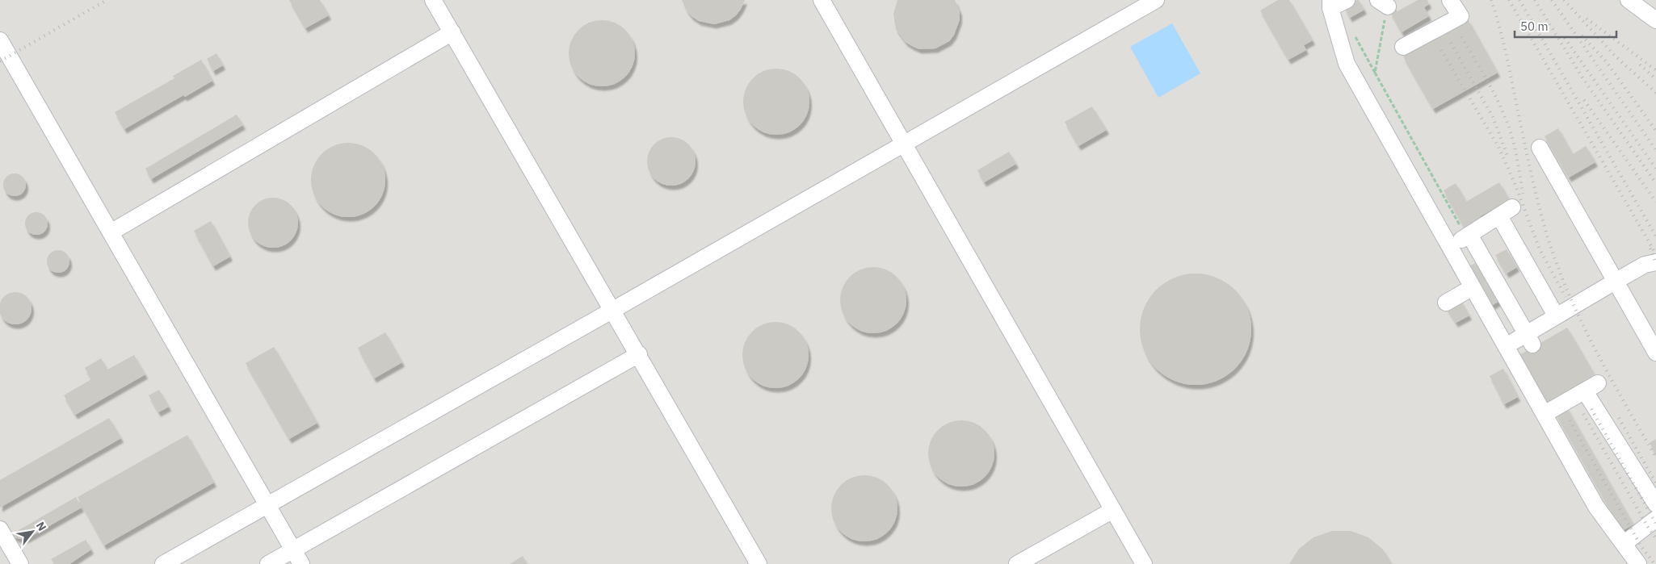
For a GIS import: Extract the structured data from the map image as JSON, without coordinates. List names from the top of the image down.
{
  "scale_bar": "50 m",
  "north": "top right"
}
